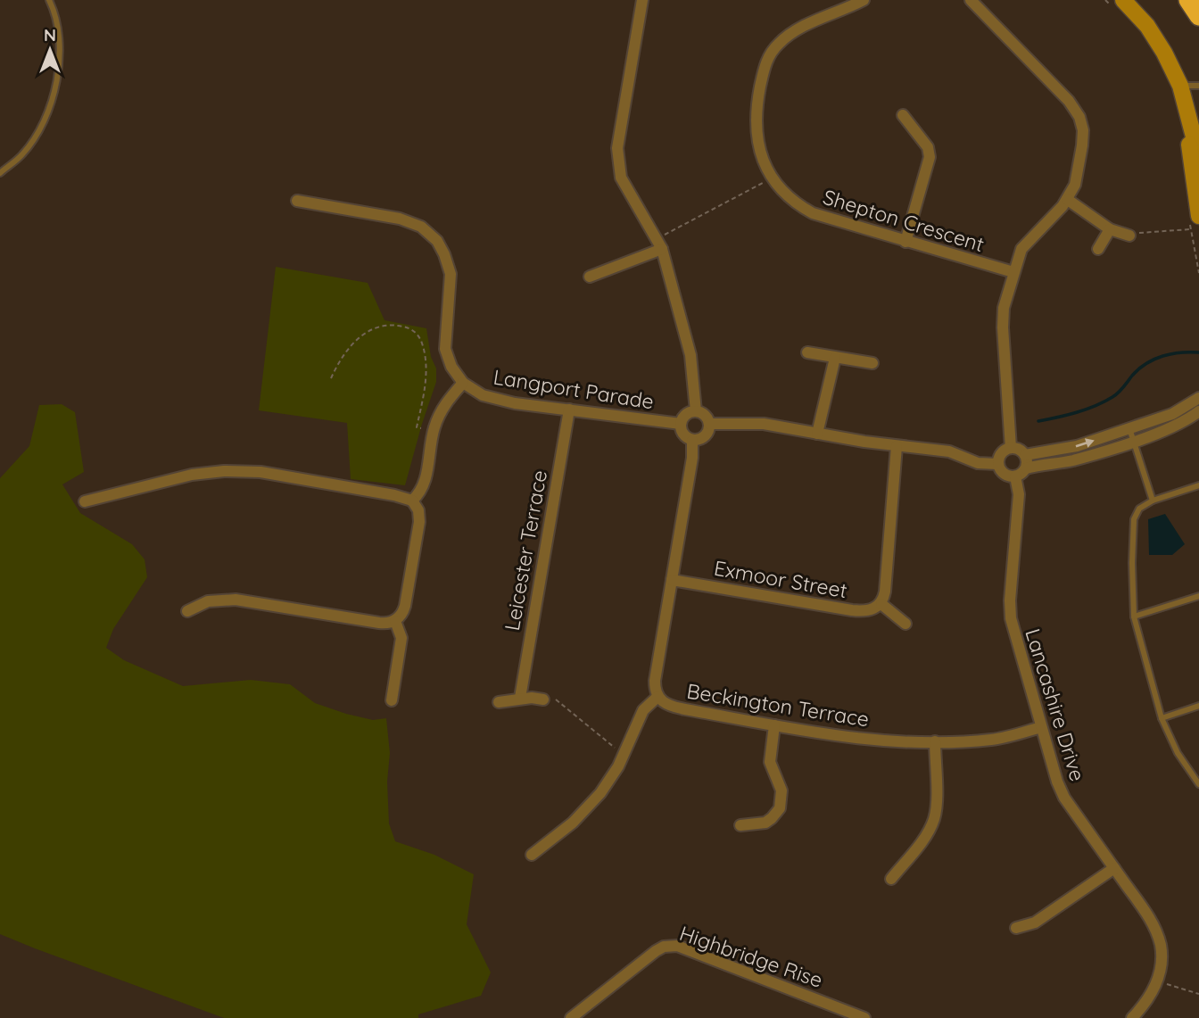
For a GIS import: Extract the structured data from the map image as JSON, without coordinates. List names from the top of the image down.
{
  "streets": {
    "street": [
      "Shepton Crescent",
      "Langport Parade",
      "Leicester Terrace",
      "Exmoor Street",
      "Beckington Terrace",
      "Lancashire Drive",
      "Highbridge Rise"
    ]
  },
  "crossings": [
    ["Langport Parade", "Leicester Terrace"],
    ["Langport Parade", "Beckington Terrace"],
    ["Exmoor Street", "Beckington Terrace"],
    ["Beckington Terrace", "Lancashire Drive"]
  ],
  "north": "top"
}
